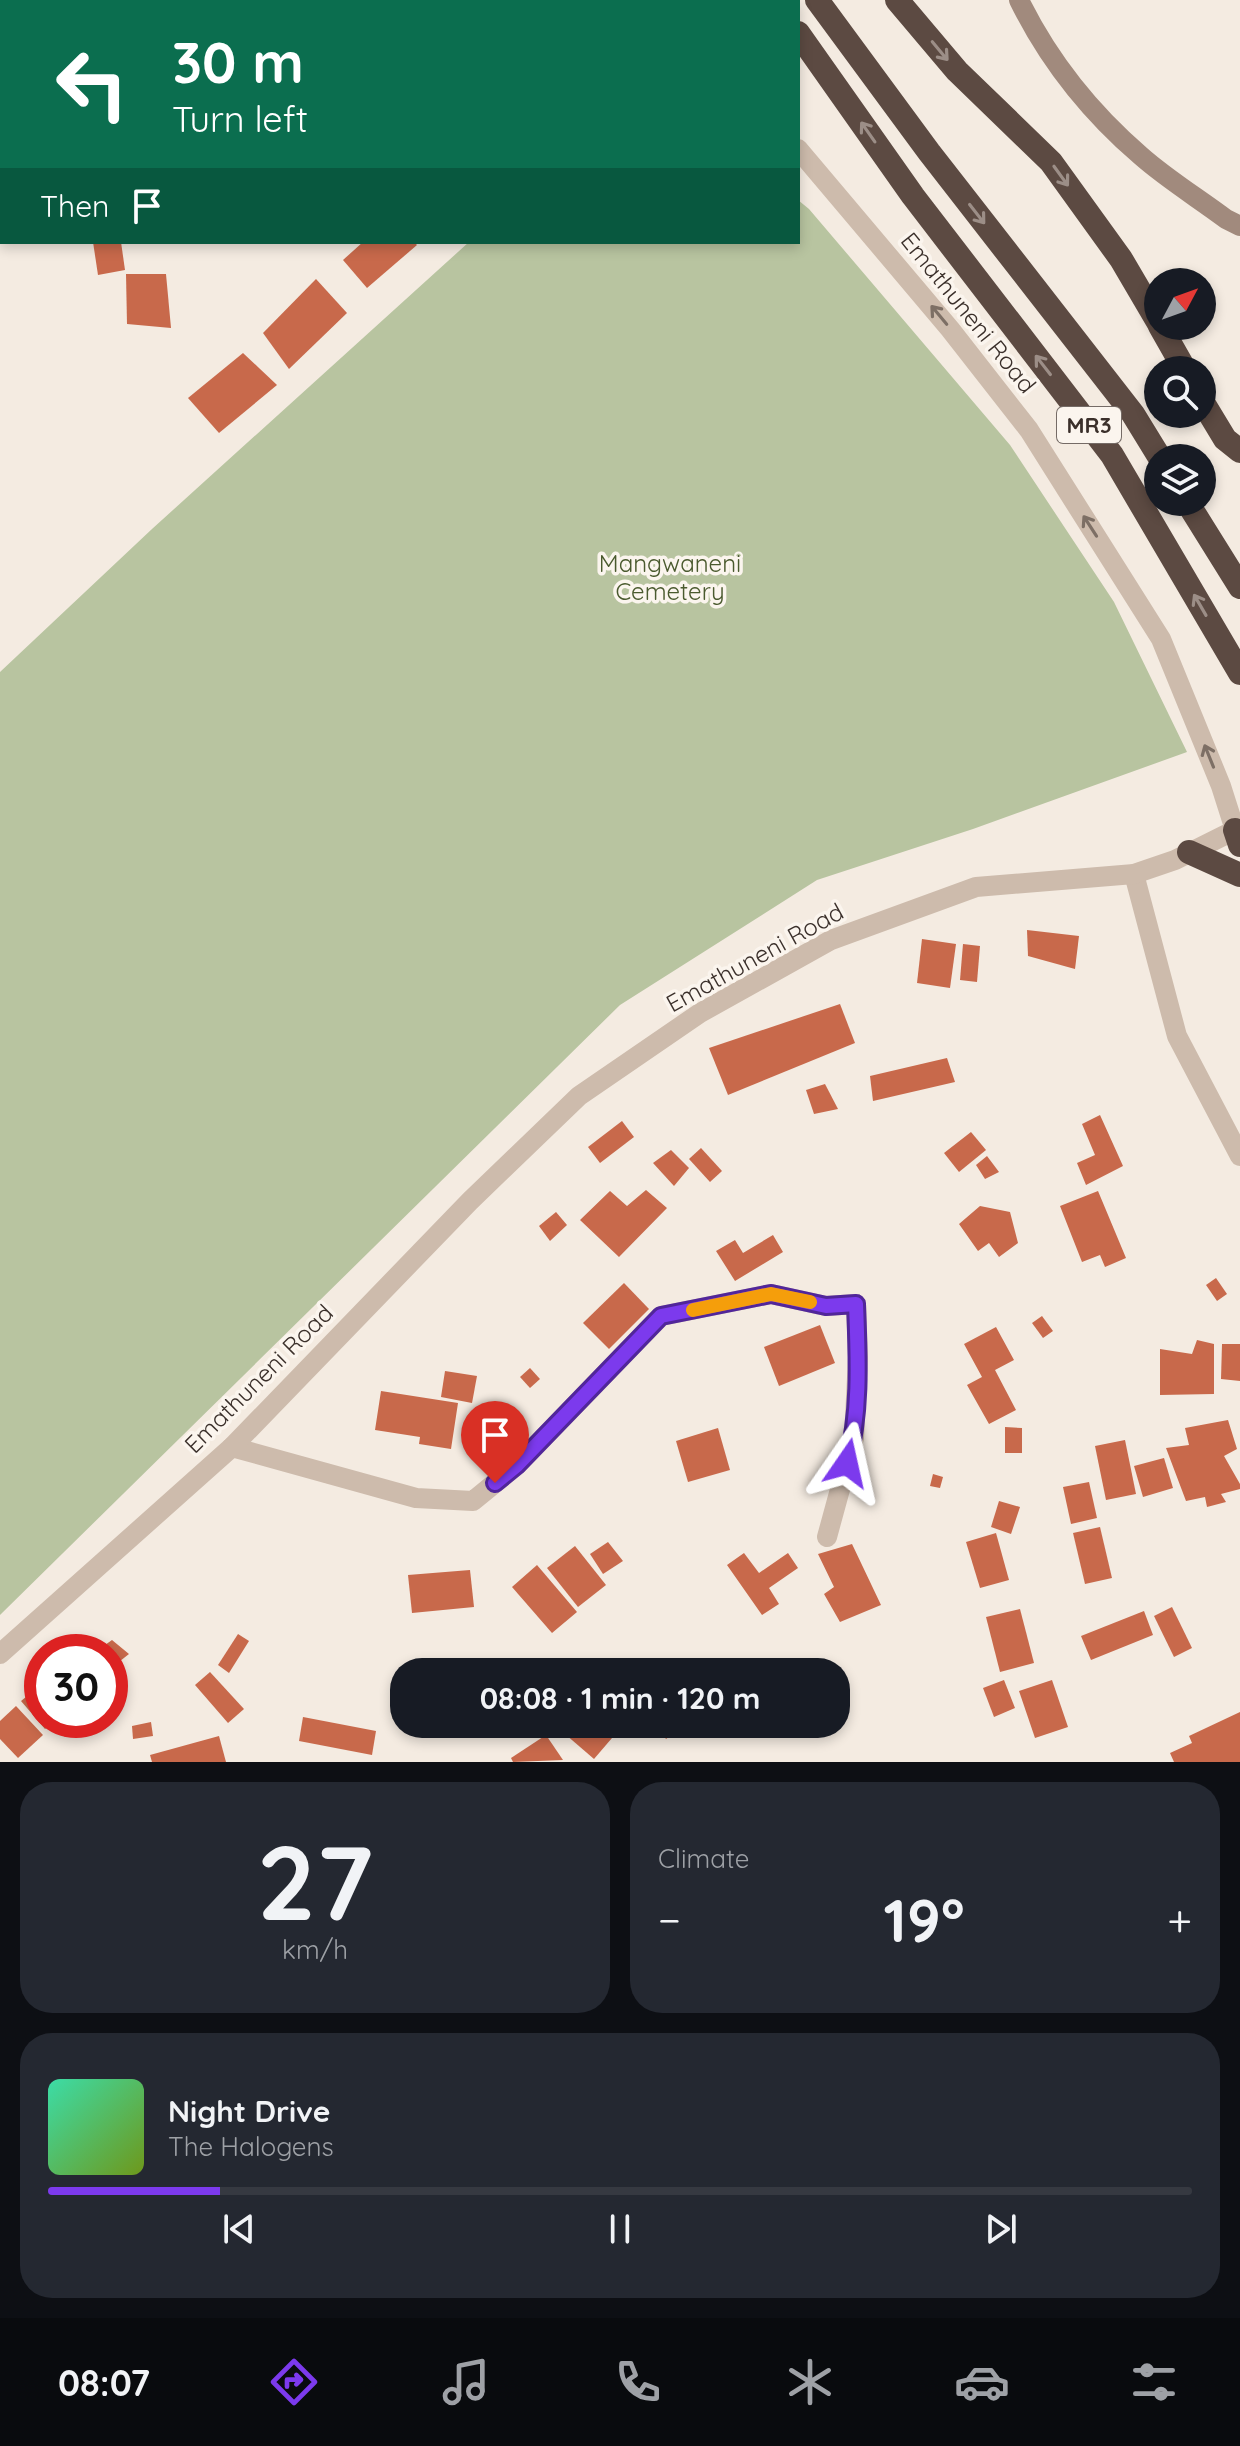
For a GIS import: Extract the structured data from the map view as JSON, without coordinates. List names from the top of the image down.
{
  "streets": {
    "highway": ["MR3"],
    "street": ["Emathuneni Road"]
  },
  "parks": ["Mangwaneni Cemetery"],
  "north": "top right",
  "page": {
    "turn": ["30 m", "Turn left"],
    "then": "Then",
    "limit": "30",
    "trip": "08:08 · 1 min · 120 m",
    "tile": [
      ["27", "km/h"],
      "Climate"
    ],
    "heat": ["−", "19°", "+"],
    "song": ["Night Drive", "The Halogens"],
    "tabs": "08:07"
  }
}
